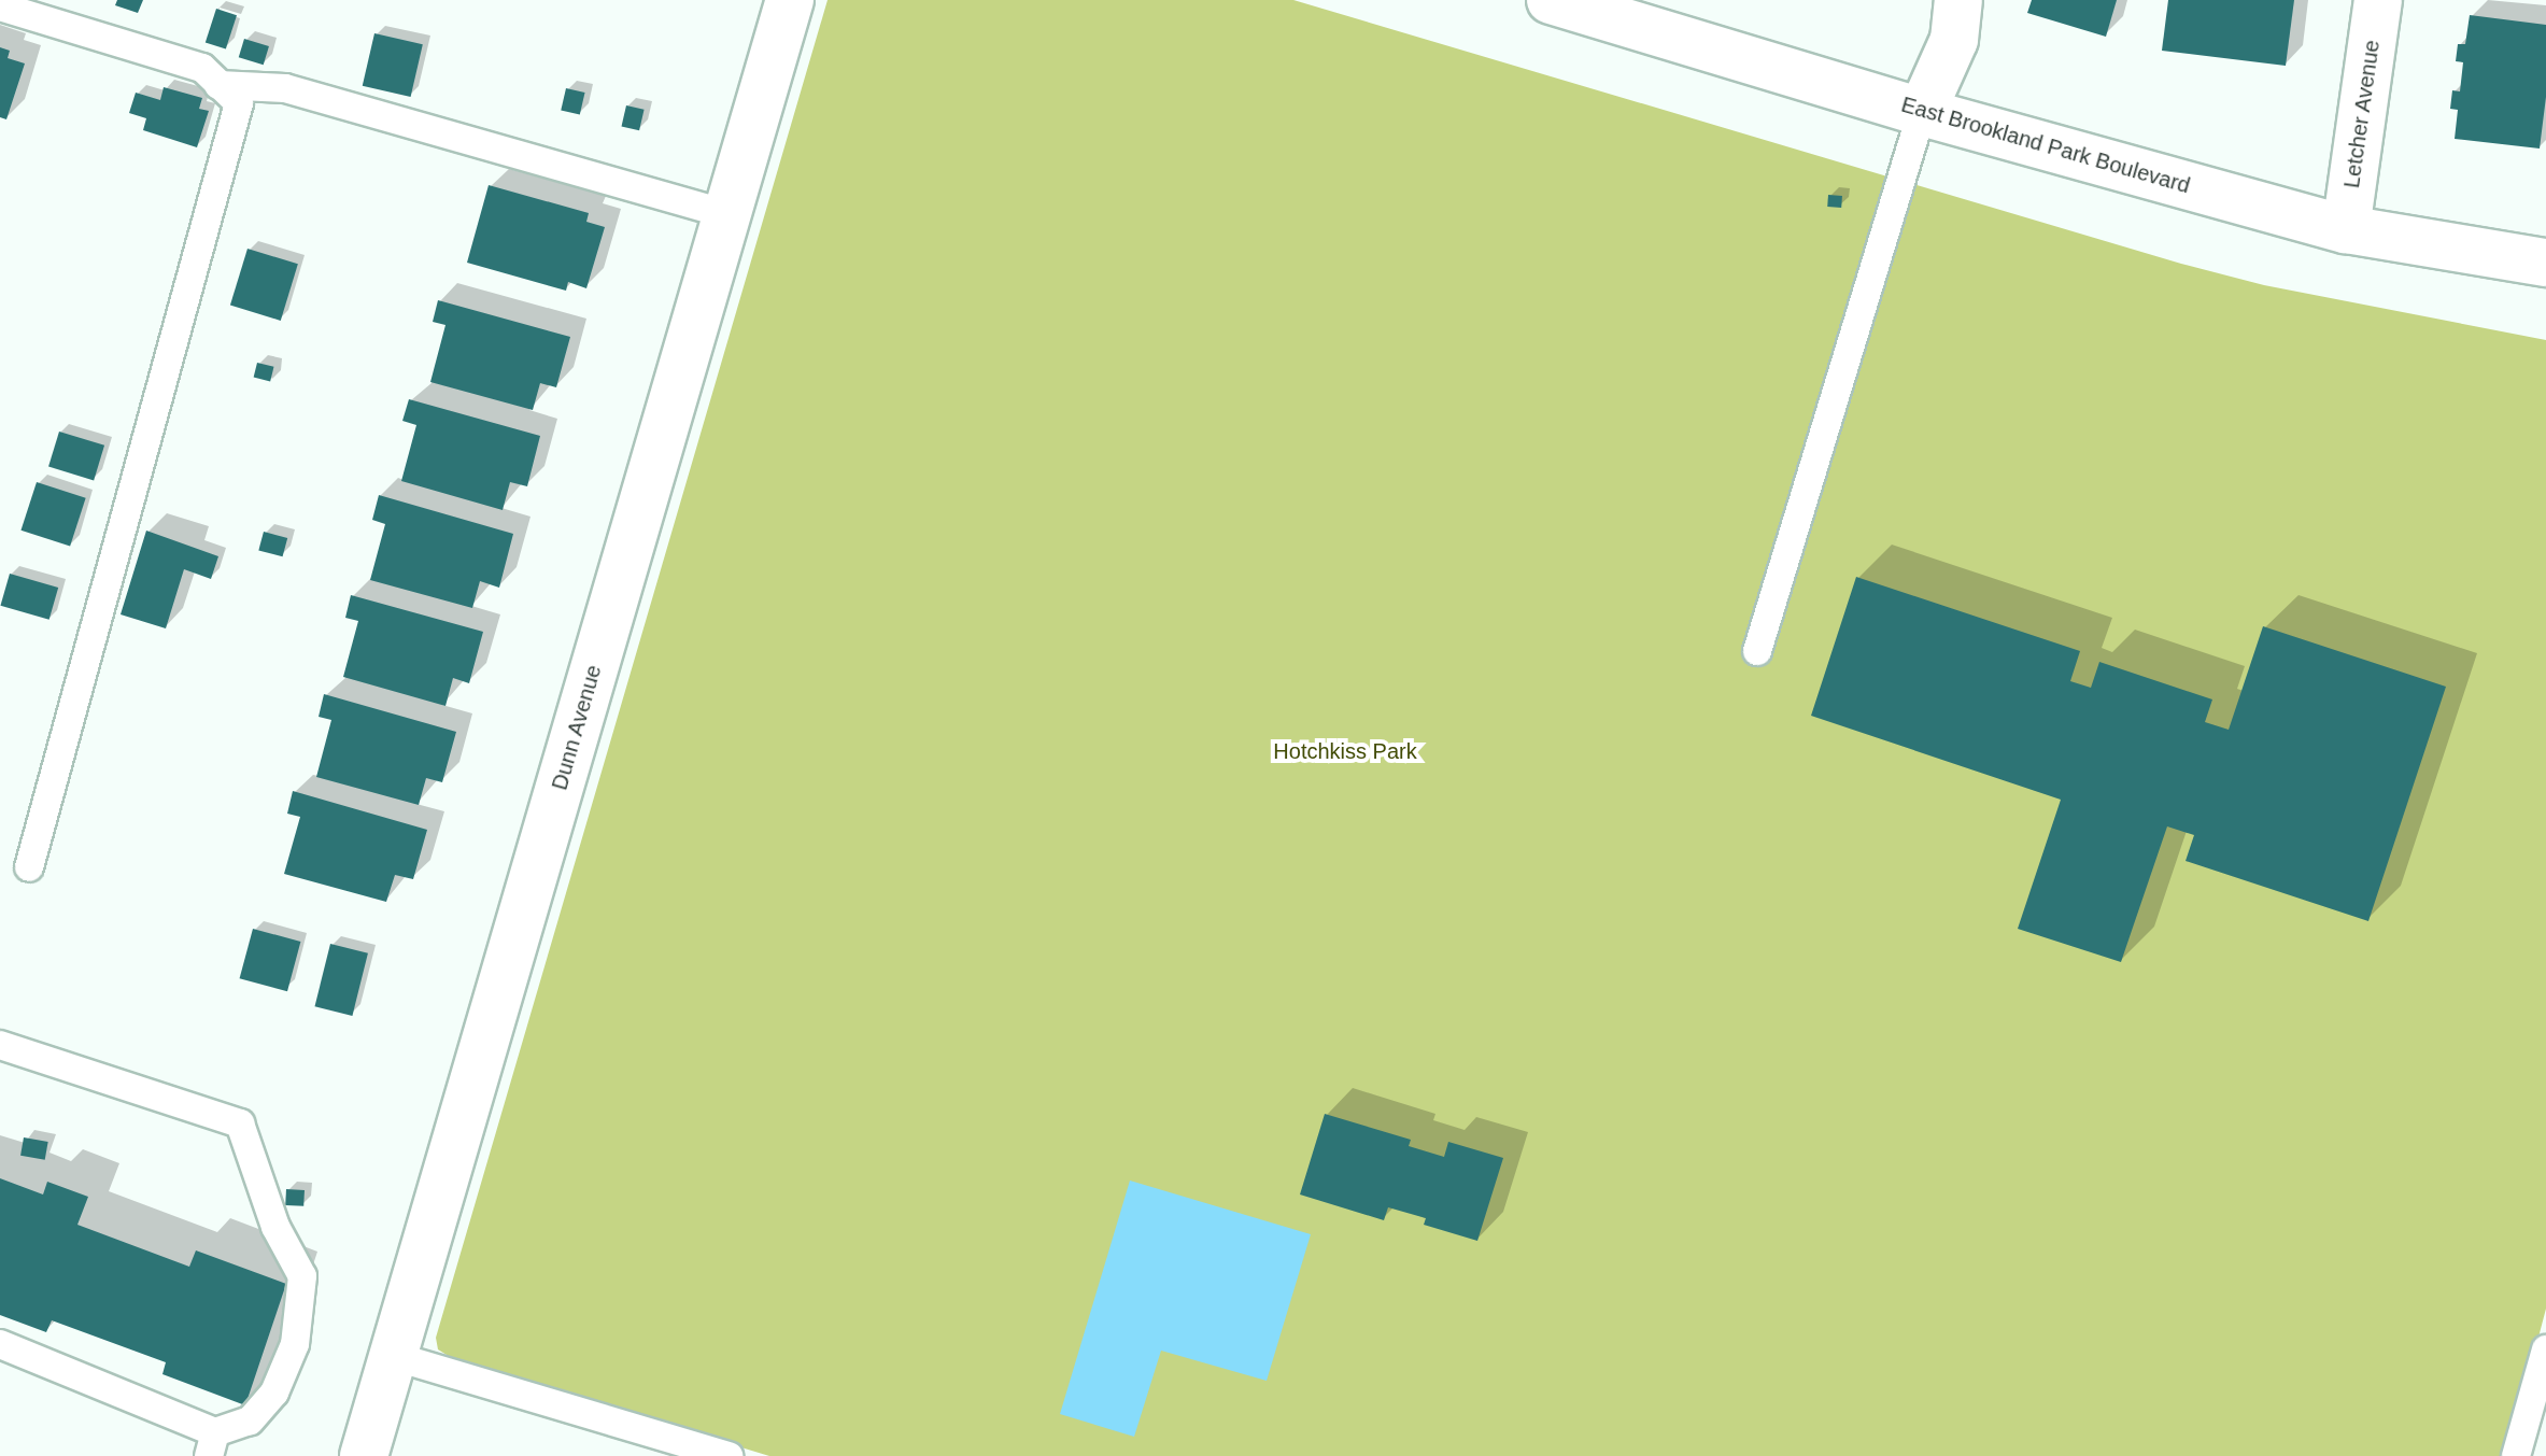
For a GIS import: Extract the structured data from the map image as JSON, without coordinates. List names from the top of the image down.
{
  "streets": {
    "street": ["Letcher Avenue", "East Brookland Park Boulevard", "Dunn Avenue"]
  },
  "crossings": [
    ["Letcher Avenue", "East Brookland Park Boulevard"]
  ],
  "parks": ["Hotchkiss Park"]
}
